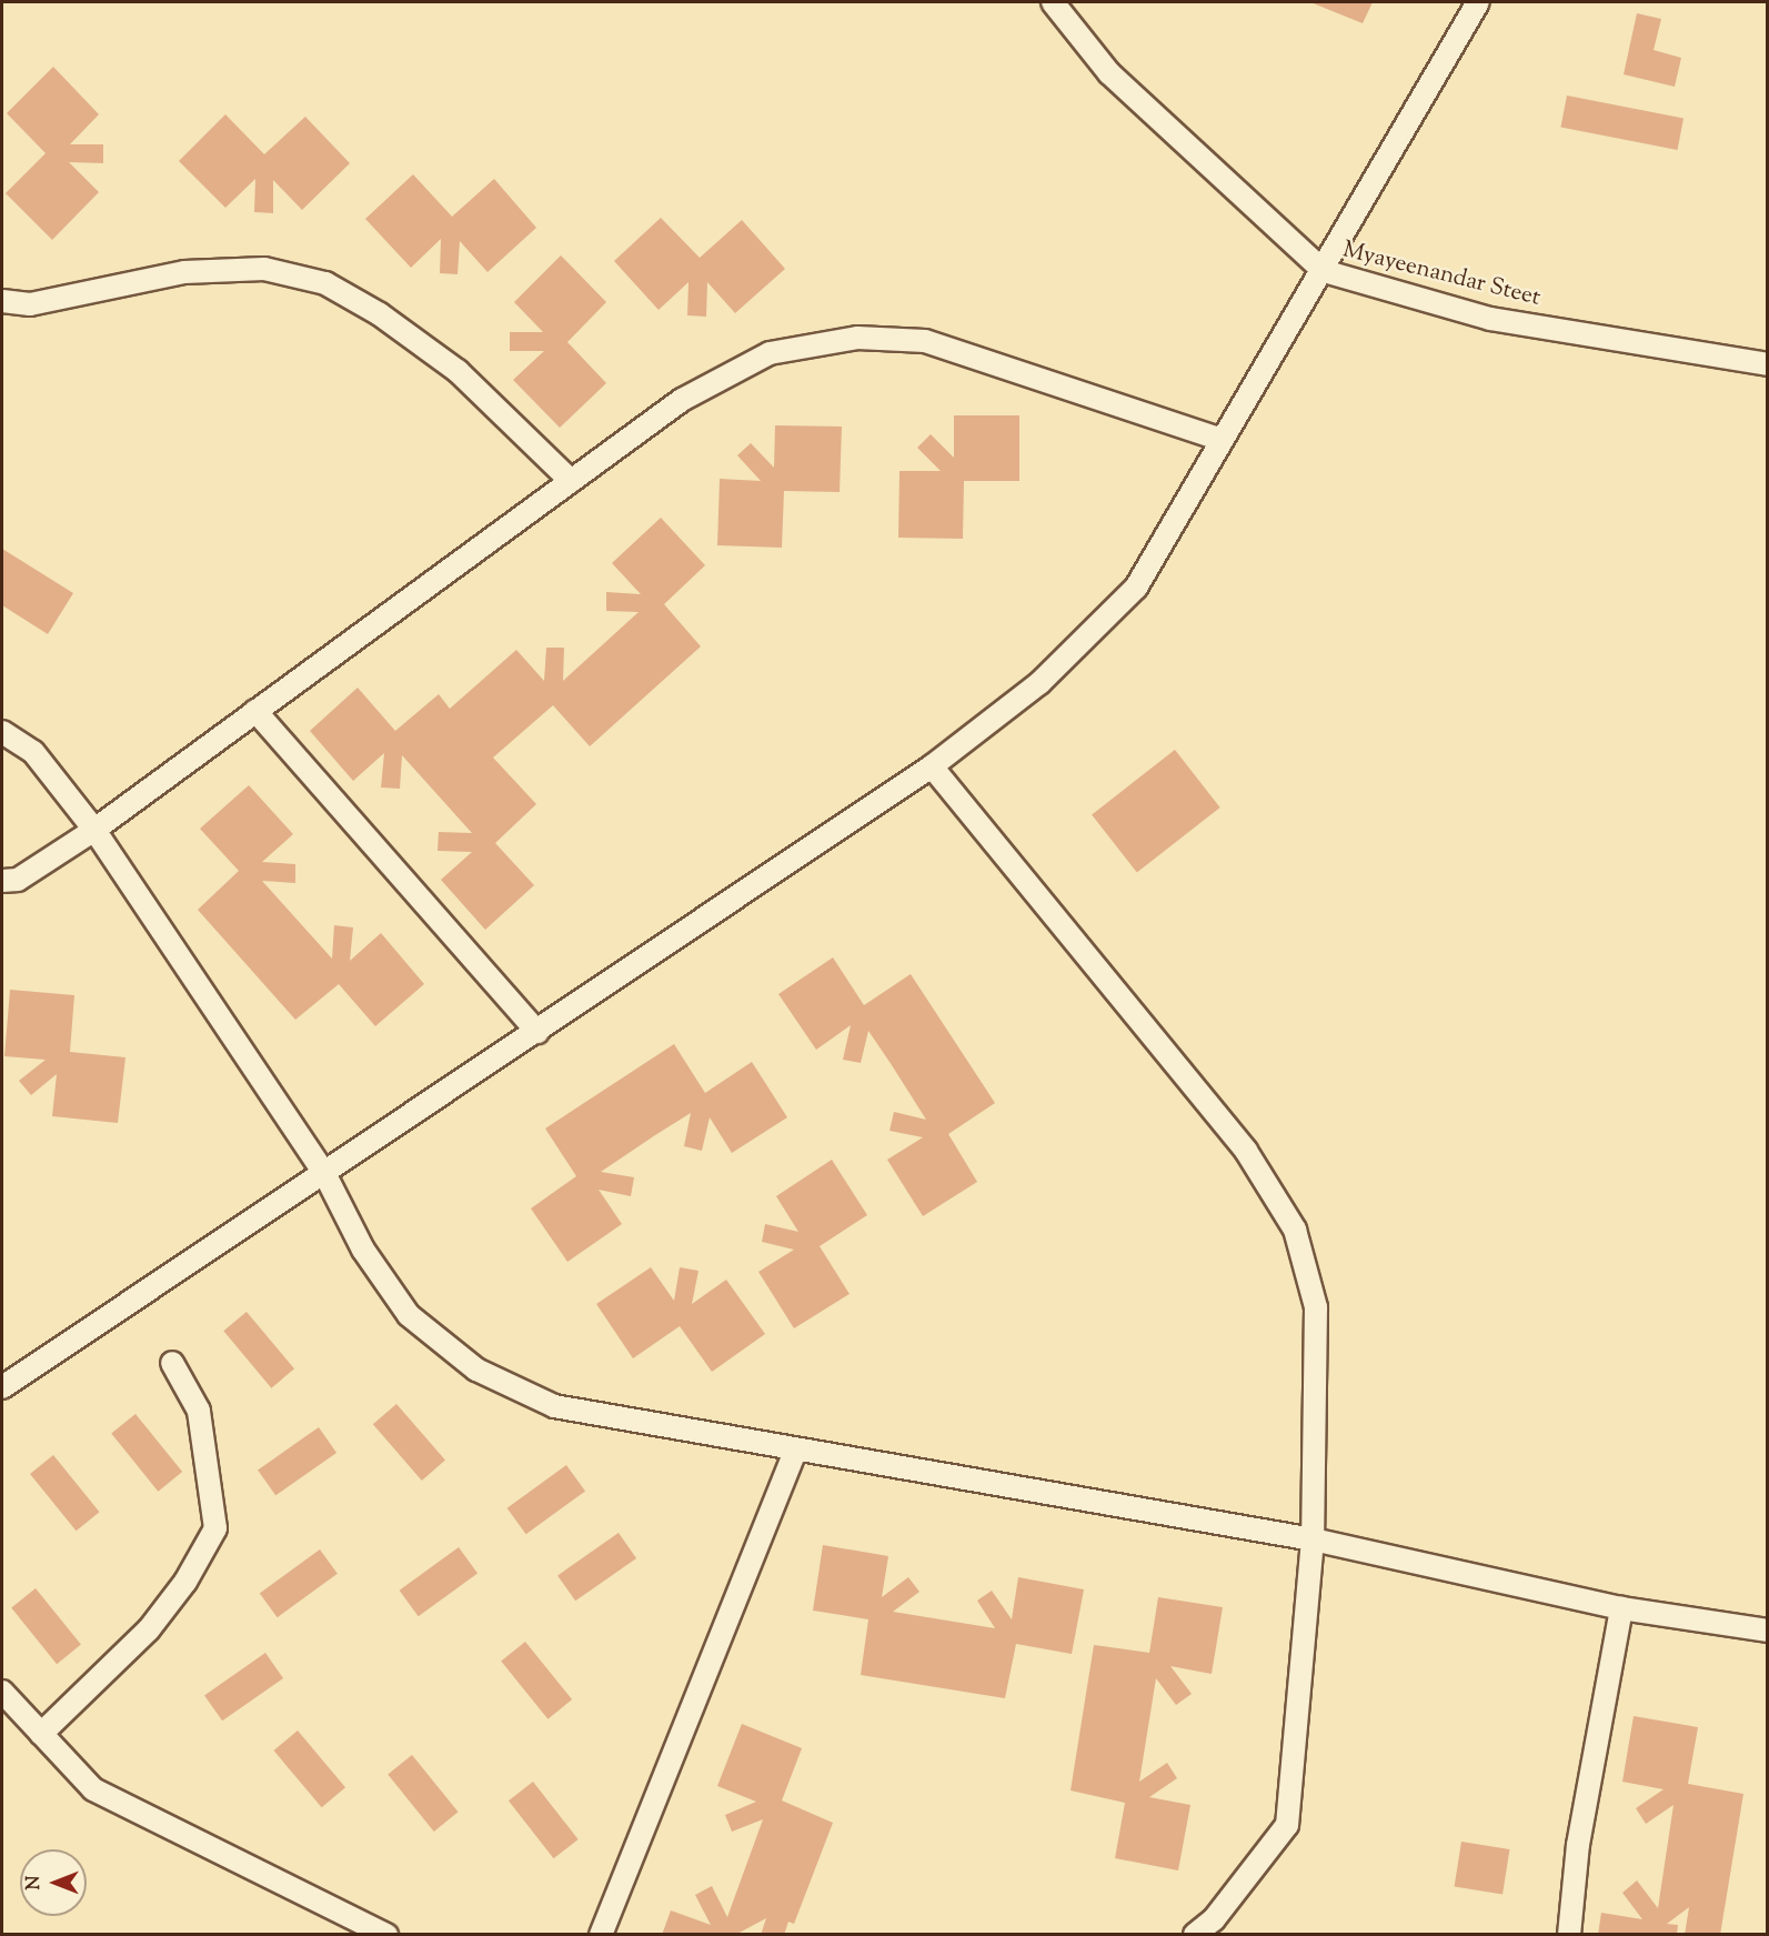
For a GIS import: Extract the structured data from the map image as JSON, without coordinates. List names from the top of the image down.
{
  "streets": {
    "street": ["Myayeenandar Steet"]
  },
  "north": "left"
}
